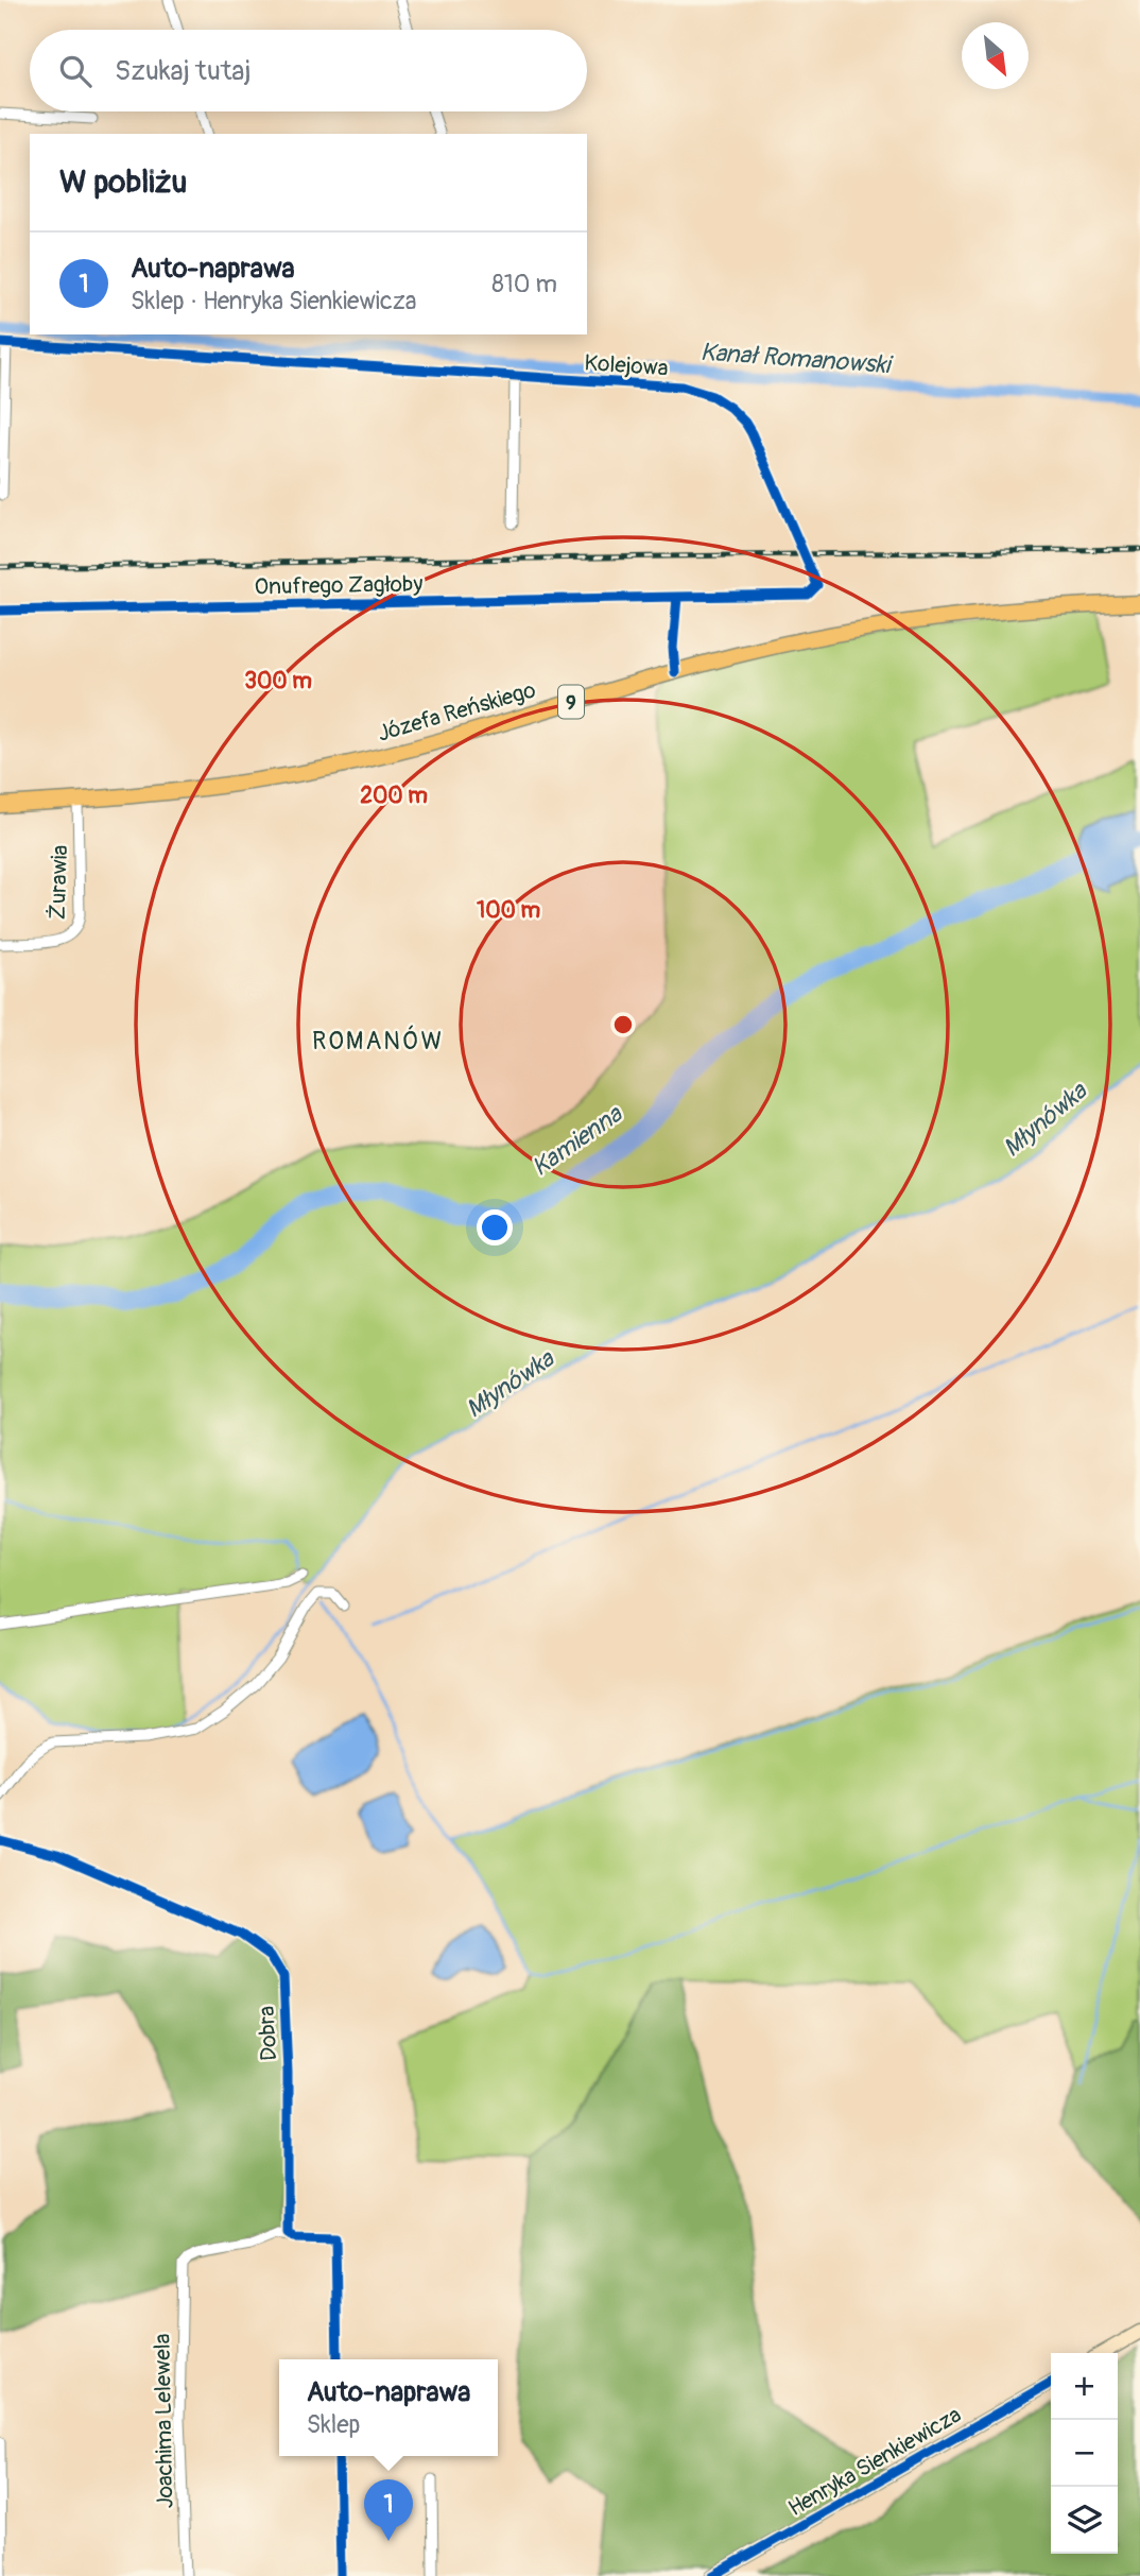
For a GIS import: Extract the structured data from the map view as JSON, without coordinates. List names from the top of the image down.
{
  "streets": {
    "main road": ["9", "Józefa Reńskiego", "Henryka Sienkiewicza"],
    "street": [
      "Kolejowa",
      "Onufrego Zagłoby",
      "Żurawia",
      "Dobra",
      "Joachima Lelewela"
    ]
  },
  "crossings": [
    ["Kolejowa", "Onufrego Zagłoby"],
    ["Józefa Reńskiego", "Żurawia"],
    ["Dobra", "Joachima Lelewela"]
  ],
  "districts": ["ROMANÓW"],
  "water": ["Kanał Romanowski", "Młynówka", "Kamienna"],
  "north": "bottom right",
  "page": {
    "search": "Szukaj tutaj",
    "heading": "W pobliżu",
    "list": [
      {
        "mark": "1",
        "name": "Auto-naprawa",
        "note": "Sklep · Henryka Sienkiewicza",
        "value": "810 m"
      }
    ],
    "map_buttons": ["+", "−"],
    "popup": ["Auto-naprawa", "Sklep"],
    "pins": "1"
  },
  "rings": ["300 m", "200 m", "100 m"]
}
